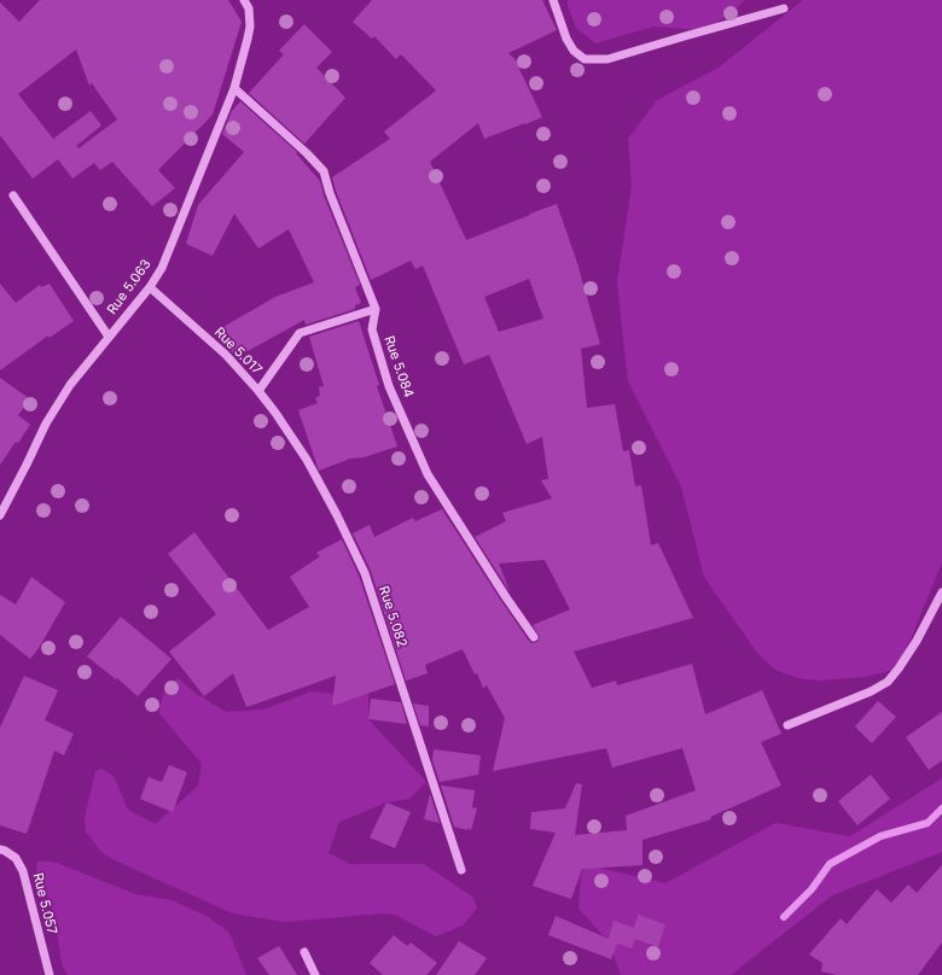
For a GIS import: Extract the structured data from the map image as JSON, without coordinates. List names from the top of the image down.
{
  "streets": {
    "street": [
      "Rue 5.063",
      "Rue 5.017",
      "Rue 5.084",
      "Rue 5.082",
      "Rue 5.057"
    ]
  },
  "crossings": [
    ["Rue 5.063", "Rue 5.017"],
    ["Rue 5.063", "Rue 5.084"],
    ["Rue 5.017", "Rue 5.084"],
    ["Rue 5.017", "Rue 5.082"]
  ]
}
